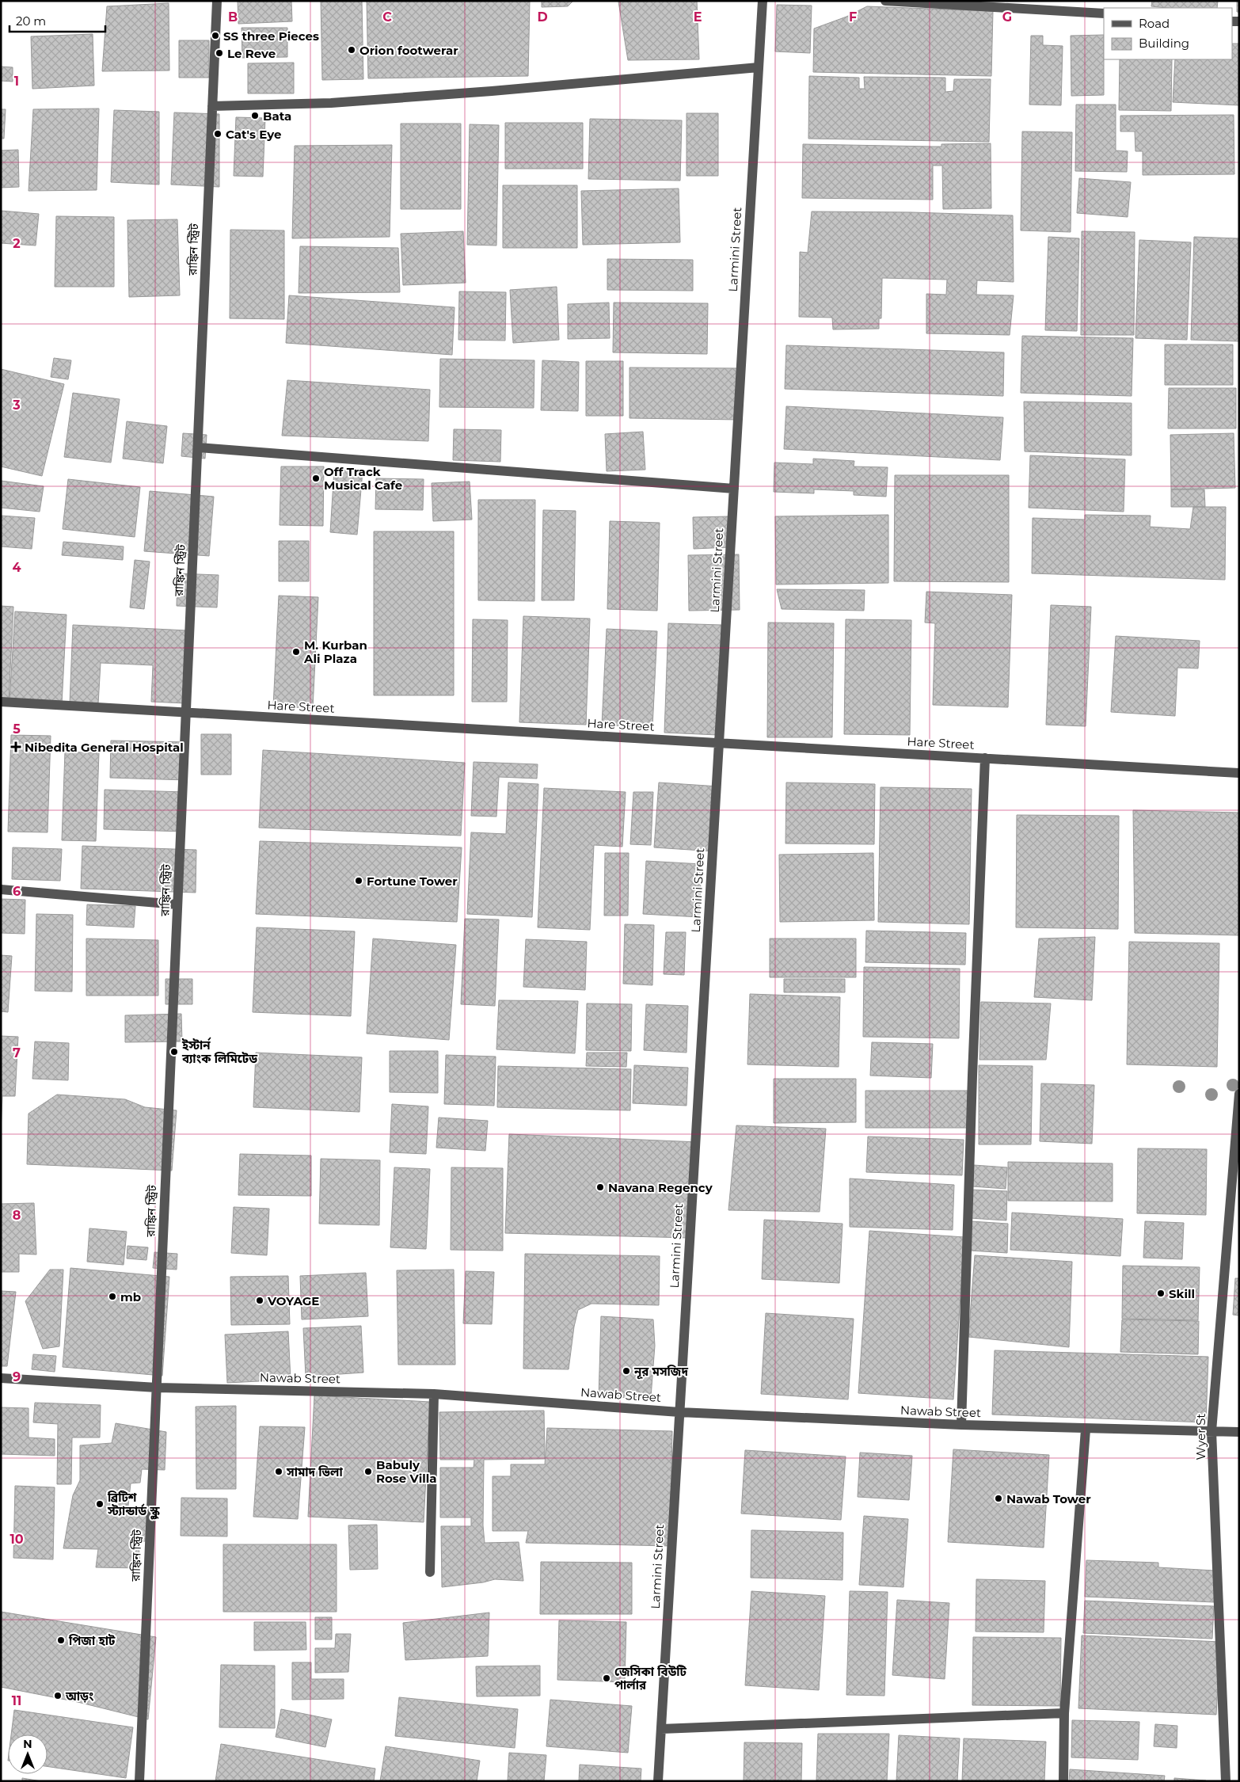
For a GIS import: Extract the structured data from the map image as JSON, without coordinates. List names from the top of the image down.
{
  "streets": {
    "street": [
      "রাঙ্কিন স্ট্রিট",
      "Larmini Street",
      "Hare Street",
      "Nawab Street",
      "Wyer St"
    ]
  },
  "crossings": [
    ["রাঙ্কিন স্ট্রিট", "Hare Street"],
    ["রাঙ্কিন স্ট্রিট", "Nawab Street"],
    ["Larmini Street", "Hare Street"],
    ["Larmini Street", "Nawab Street"],
    ["Nawab Street", "Wyer St"]
  ],
  "places": {
    "other": [
      "SS three Pieces",
      "Orion footwerar",
      "Le Reve",
      "Bata",
      "Cat's Eye",
      "Off Track Musical Cafe",
      "M. Kurban Ali Plaza",
      "Fortune Tower",
      "ইস্টার্ন ব্যাংক লিমিটেড",
      "Navana Regency",
      "Skill",
      "mb",
      "VOYAGE",
      "নূর মসজিদ",
      "সামাদ ভিলা",
      "Babuly Rose Villa",
      "Nawab Tower",
      "ব্রিটিশ স্ট্যান্ডার্ড স্কুল",
      "পিজা হাট",
      "জেসিকা বিউটি পার্লার",
      "আড়ং"
    ],
    "health": ["Nibedita General Hospital"]
  },
  "legend": ["Road", "Building"],
  "scale_bar": "20 m",
  "north": "top",
  "grid": {
    "columns": [
      "B",
      "C",
      "D",
      "E",
      "F",
      "G"
    ],
    "rows": [
      "1",
      "2",
      "3",
      "4",
      "5",
      "6",
      "7",
      "8",
      "9",
      "10",
      "11"
    ]
  }
}
